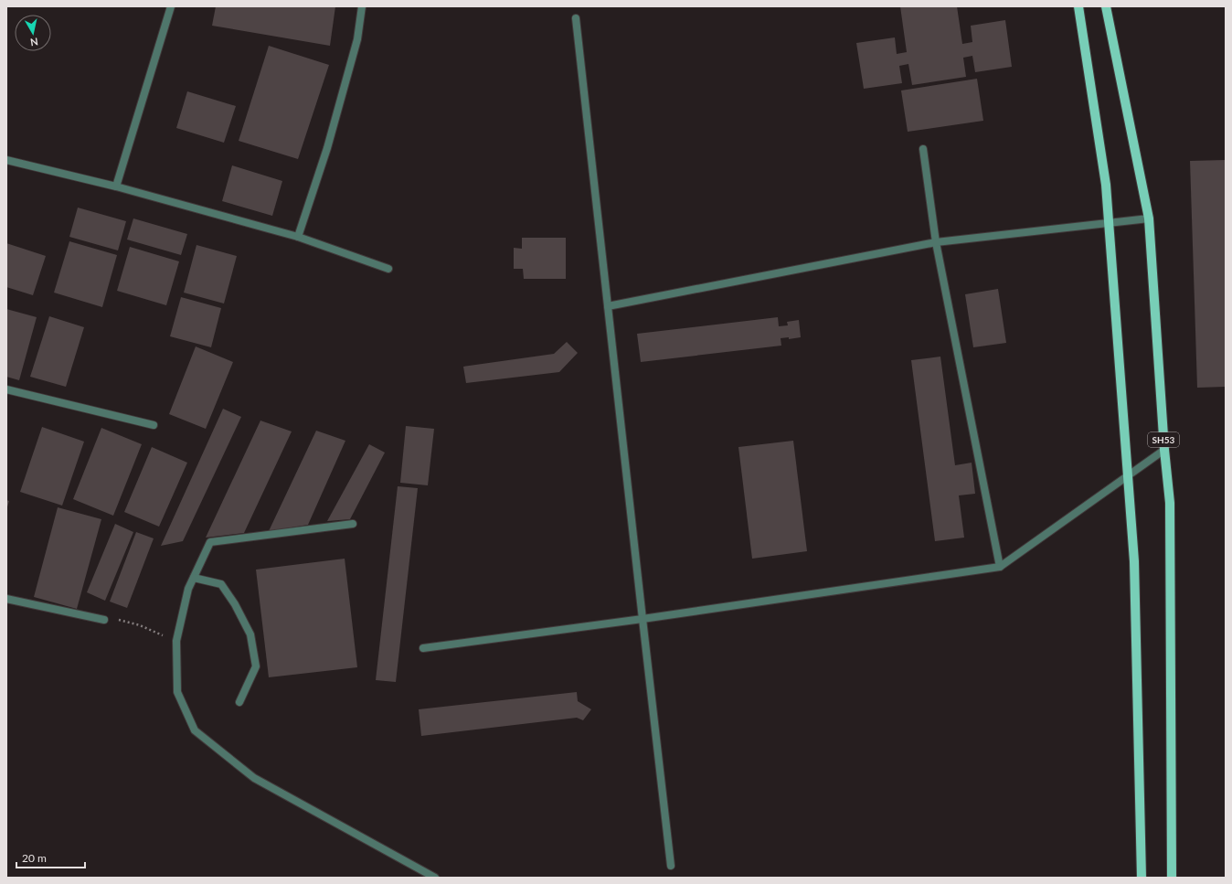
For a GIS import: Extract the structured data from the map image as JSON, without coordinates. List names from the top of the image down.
{
  "streets": {
    "main road": ["SH53"]
  },
  "scale_bar": "20 m",
  "north": "bottom"
}
